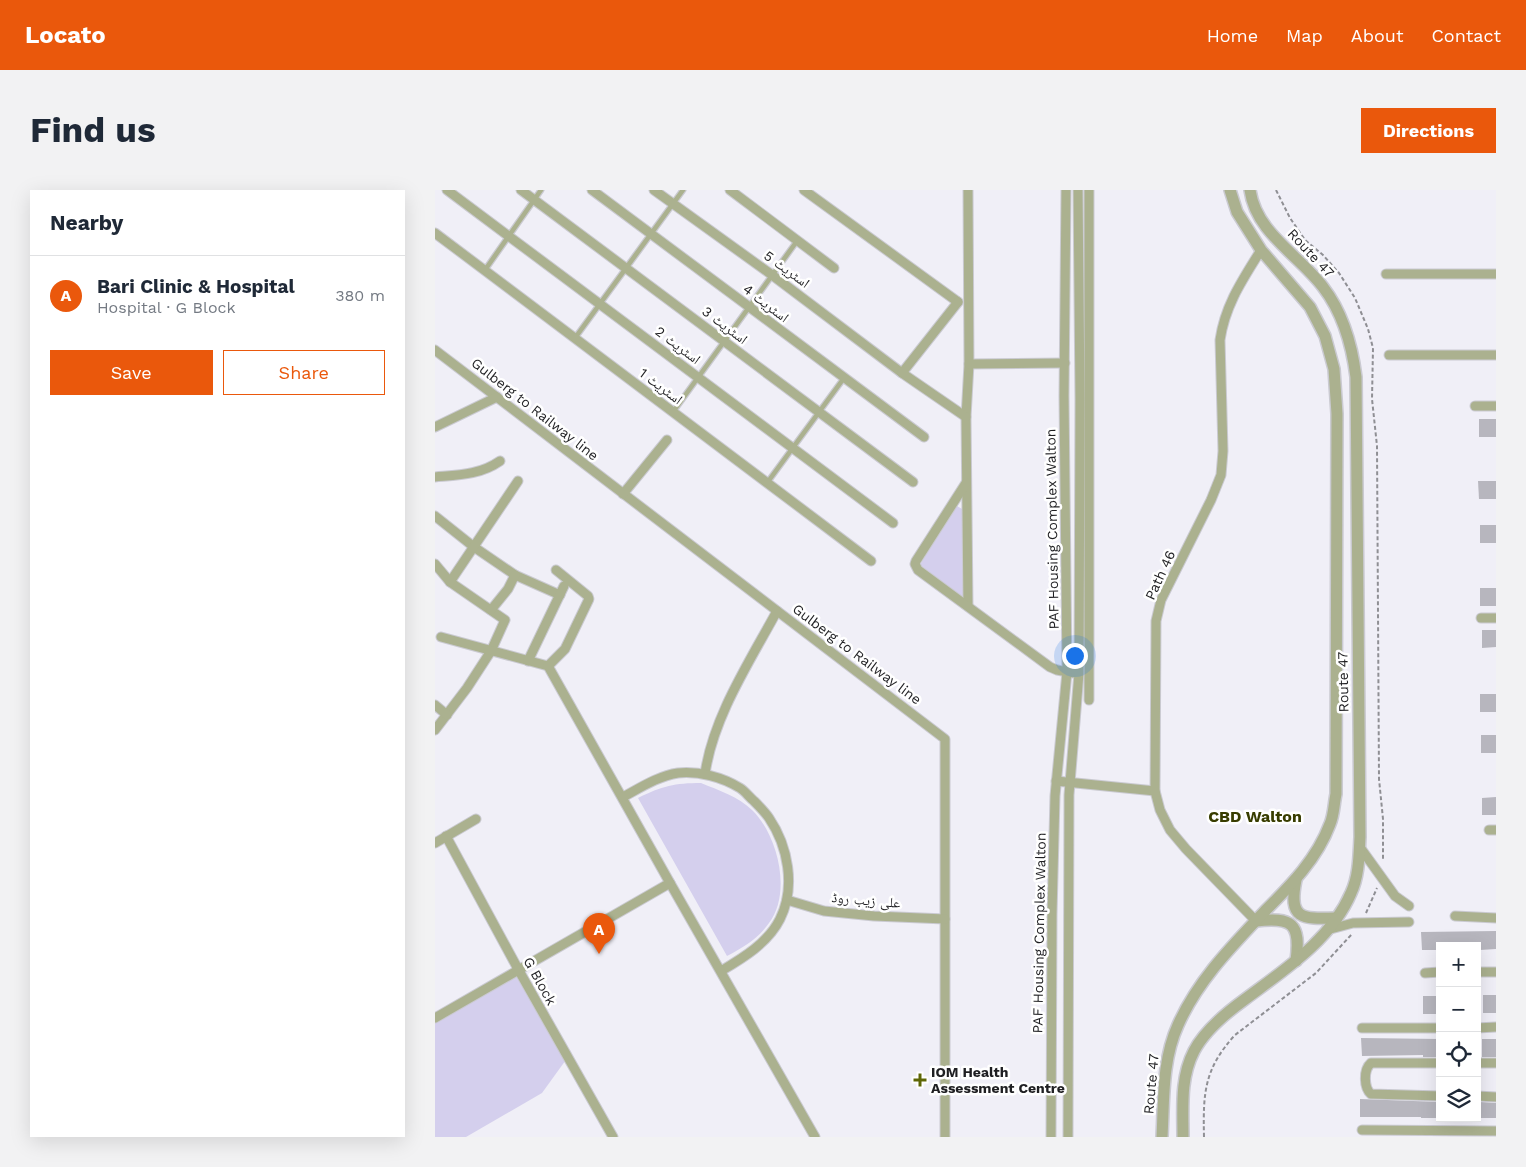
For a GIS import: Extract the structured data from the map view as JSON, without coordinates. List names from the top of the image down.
{
  "streets": {
    "street": [
      "Route 47",
      "اسٹریٹ 5",
      "اسٹریٹ 4",
      "اسٹریٹ 3",
      "اسٹریٹ 2",
      "اسٹریٹ 1",
      "Gulberg to Railway line",
      "PAF Housing Complex Walton",
      "Path 46",
      "علی زیب روڈ",
      "G Block"
    ]
  },
  "crossings": [
    ["Route 47", "Path 46"],
    ["Gulberg to Railway line", "علی زیب روڈ"]
  ],
  "districts": ["CBD Walton"],
  "places": {
    "health": ["IOM Health Assessment Centre"]
  },
  "page": {
    "header": "Locato",
    "nav": [
      "Home",
      "Map",
      "About",
      "Contact"
    ],
    "buttons": [
      "Directions",
      ["Save", "Share"]
    ],
    "title": "Find us",
    "heading": "Nearby",
    "list": [
      {
        "mark": "A",
        "name": "Bari Clinic & Hospital",
        "note": "Hospital · G Block",
        "value": "380 m"
      }
    ],
    "pins": "A",
    "map_buttons": ["+", "−"]
  }
}
